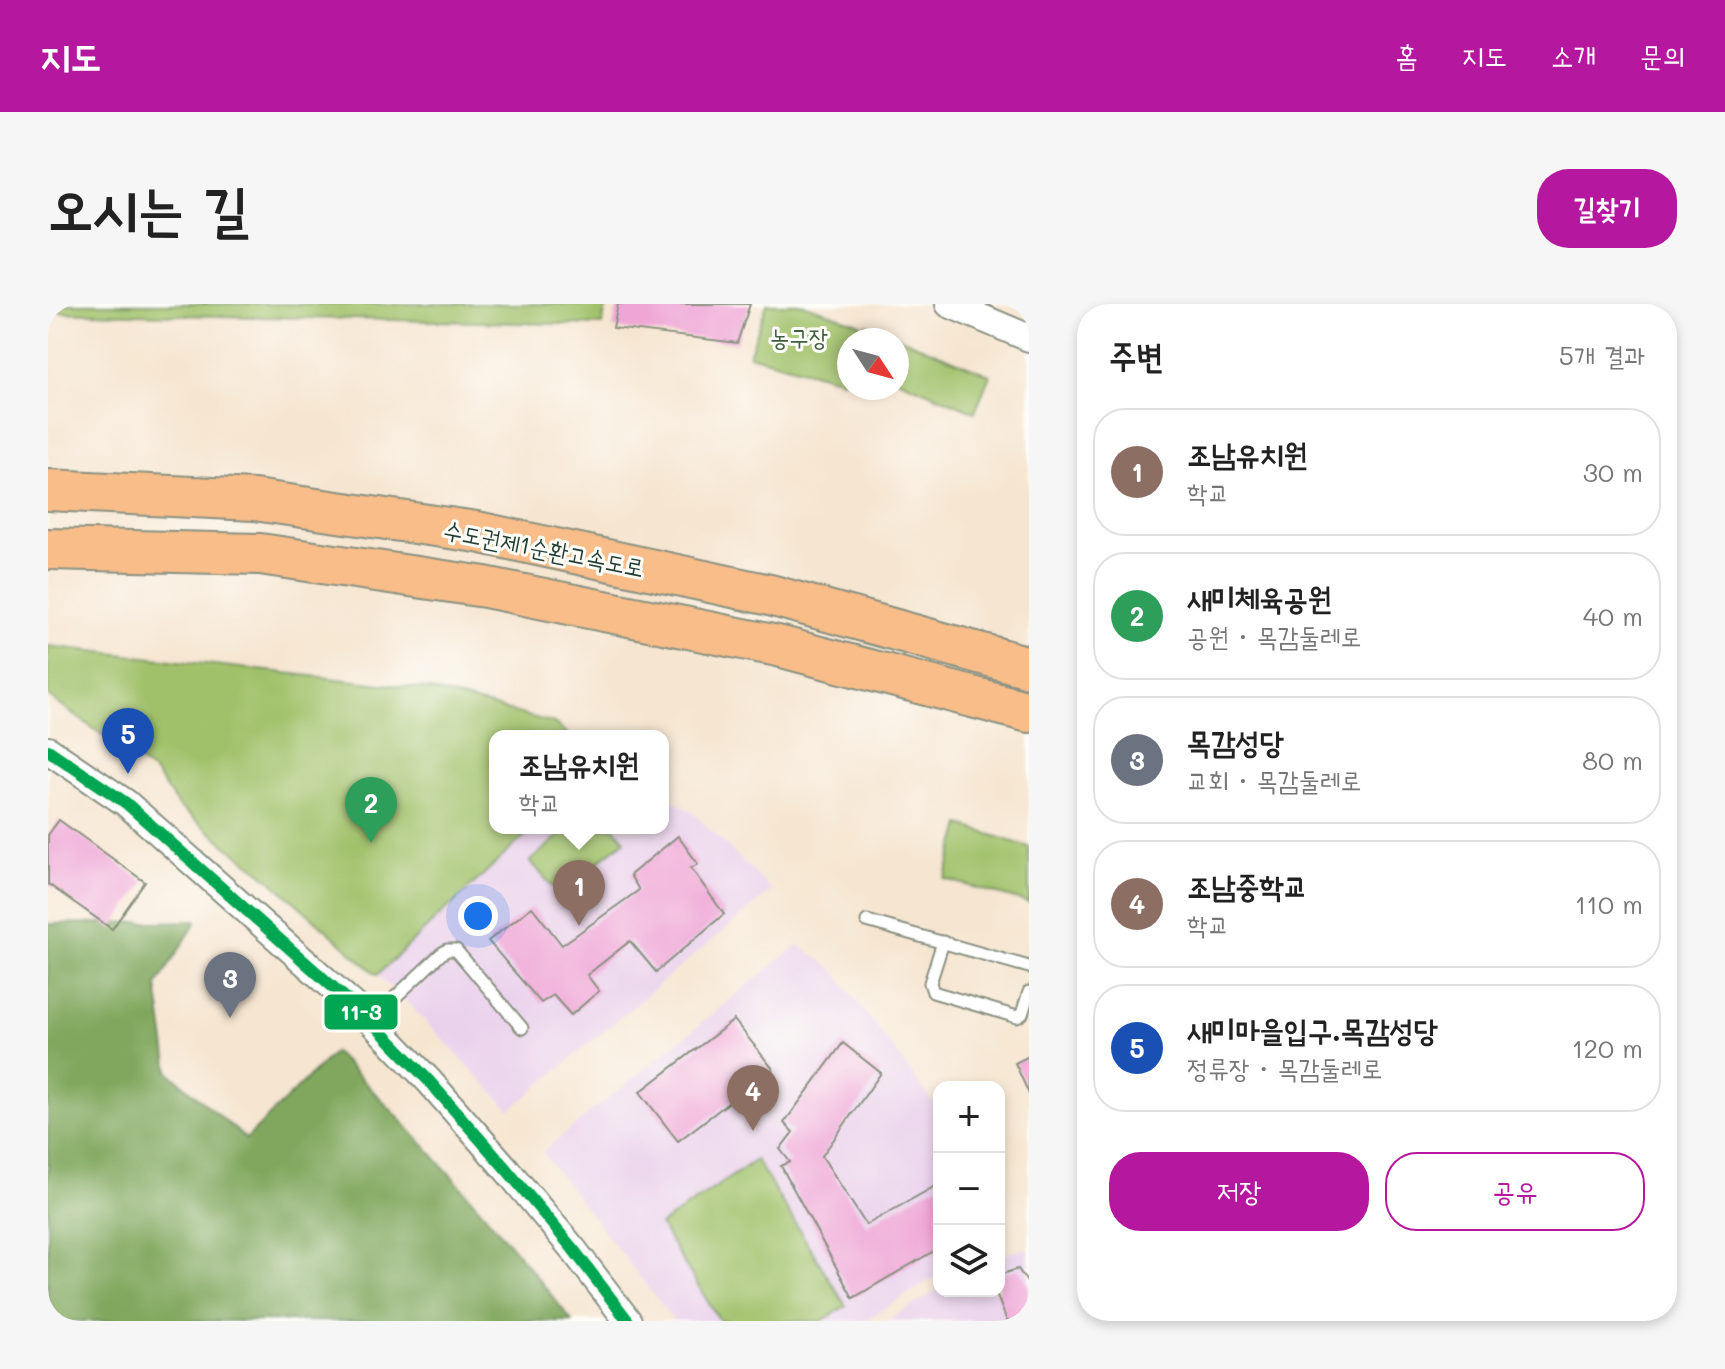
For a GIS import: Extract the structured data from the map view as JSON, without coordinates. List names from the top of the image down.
{
  "streets": {
    "highway": ["수도권제1순환고속도로"]
  },
  "parks": ["농구장"],
  "lines": ["transit line 11-3"],
  "north": "bottom right",
  "page": {
    "header": "지도",
    "nav": [
      "홈",
      "지도",
      "소개",
      "문의"
    ],
    "buttons": [
      "길찾기",
      ["저장", "공유"]
    ],
    "title": "오시는 길",
    "heading": ["주변", "5개 결과"],
    "list": [
      {
        "mark": "1",
        "name": "조남유치원",
        "note": "학교",
        "value": "30 m"
      },
      {
        "mark": "2",
        "name": "새미체육공원",
        "note": "공원 · 목감둘레로",
        "value": "40 m"
      },
      {
        "mark": "3",
        "name": "목감성당",
        "note": "교회 · 목감둘레로",
        "value": "80 m"
      },
      {
        "mark": "4",
        "name": "조남중학교",
        "note": "학교",
        "value": "110 m"
      },
      {
        "mark": "5",
        "name": "새미마을입구.목감성당",
        "note": "정류장 · 목감둘레로",
        "value": "120 m"
      }
    ],
    "pins": [
      "5",
      "2",
      "1",
      "3",
      "4"
    ],
    "popup": ["조남유치원", "학교"],
    "map_buttons": ["+", "−"]
  }
}
